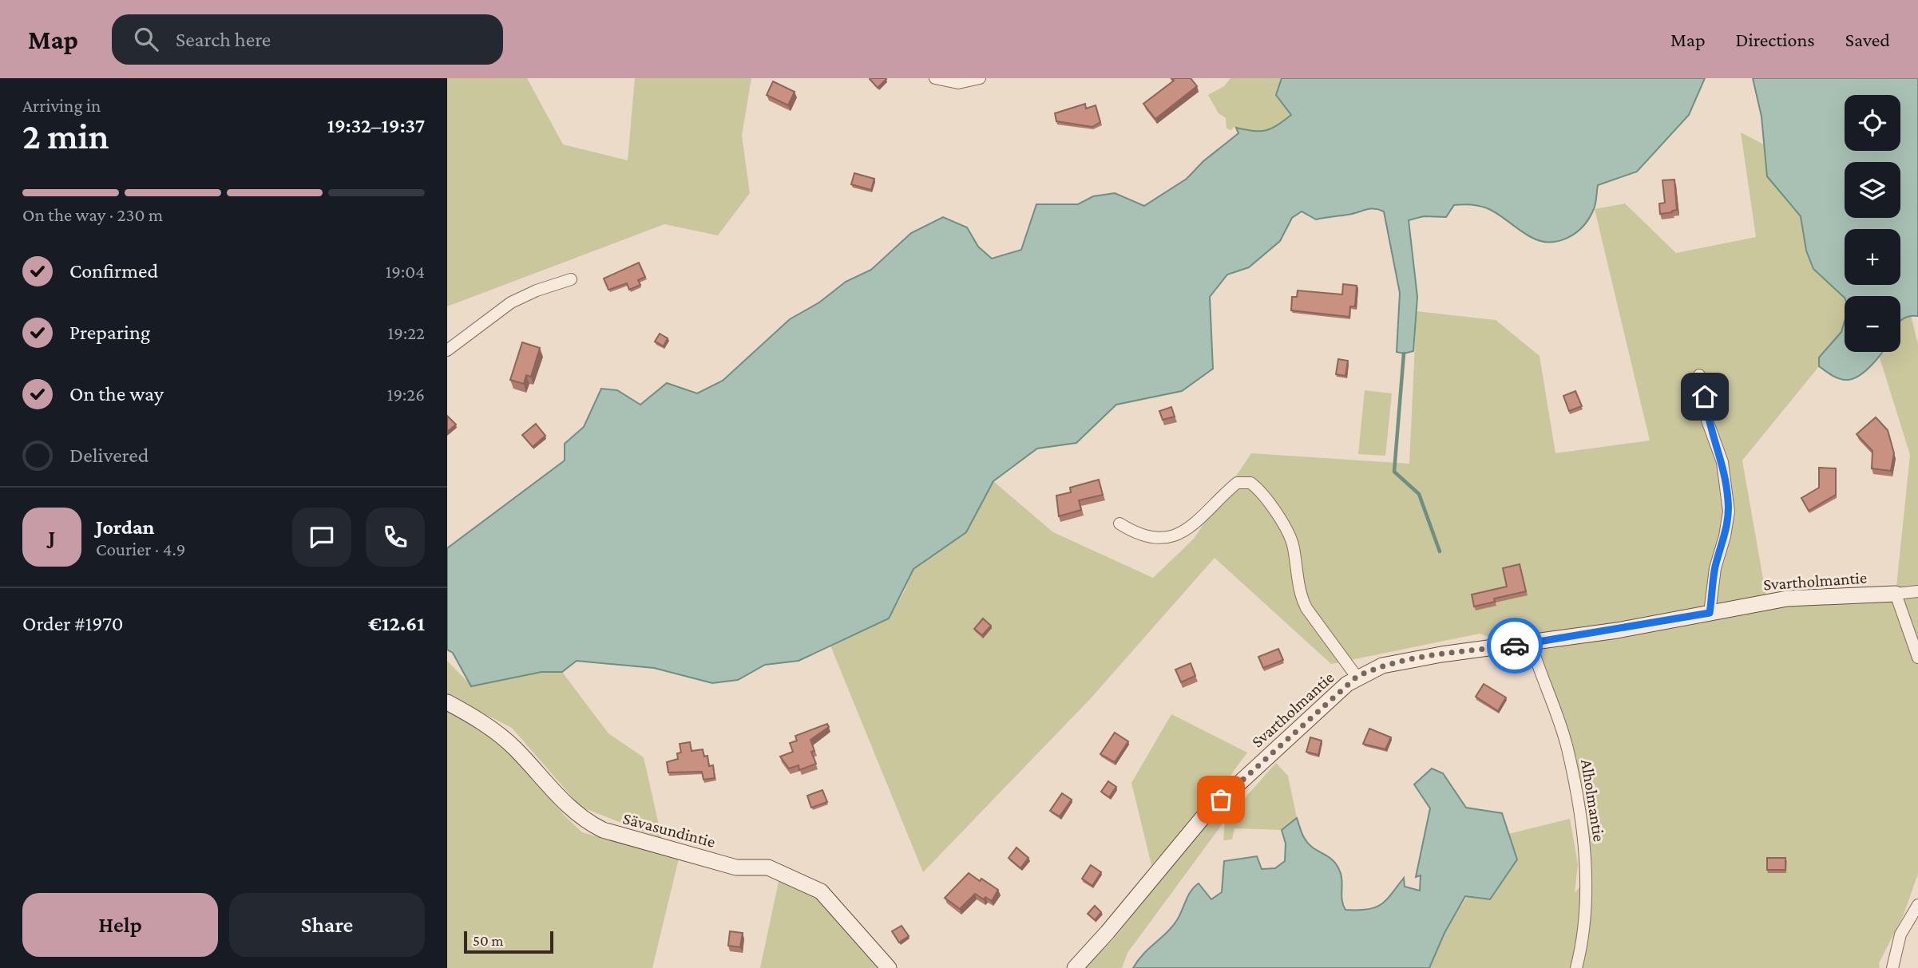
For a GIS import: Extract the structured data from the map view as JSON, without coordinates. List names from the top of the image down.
{
  "streets": {
    "street": ["Svartholmantie", "Alholmantie", "Sävasundintie"]
  },
  "crossings": [
    ["Svartholmantie", "Alholmantie"]
  ],
  "scale_bar": "50 m",
  "page": {
    "header": "Map",
    "search": "Search here",
    "nav": ["Map", "Directions", "Saved"],
    "heading": ["2 min", "Arriving in", "19:32–19:37"],
    "panel": [
      "Jordan",
      "Courier · 4.9",
      "Order #1970",
      "€12.61"
    ],
    "map_buttons": ["+", "−"],
    "bar": "On the way · 230 m",
    "list": [
      ["Confirmed", "19:04"],
      ["Preparing", "19:22"],
      ["On the way", "19:26"],
      "Delivered"
    ],
    "round": "J",
    "buttons": ["Help", "Share"],
    "scale": "50 m"
  }
}
